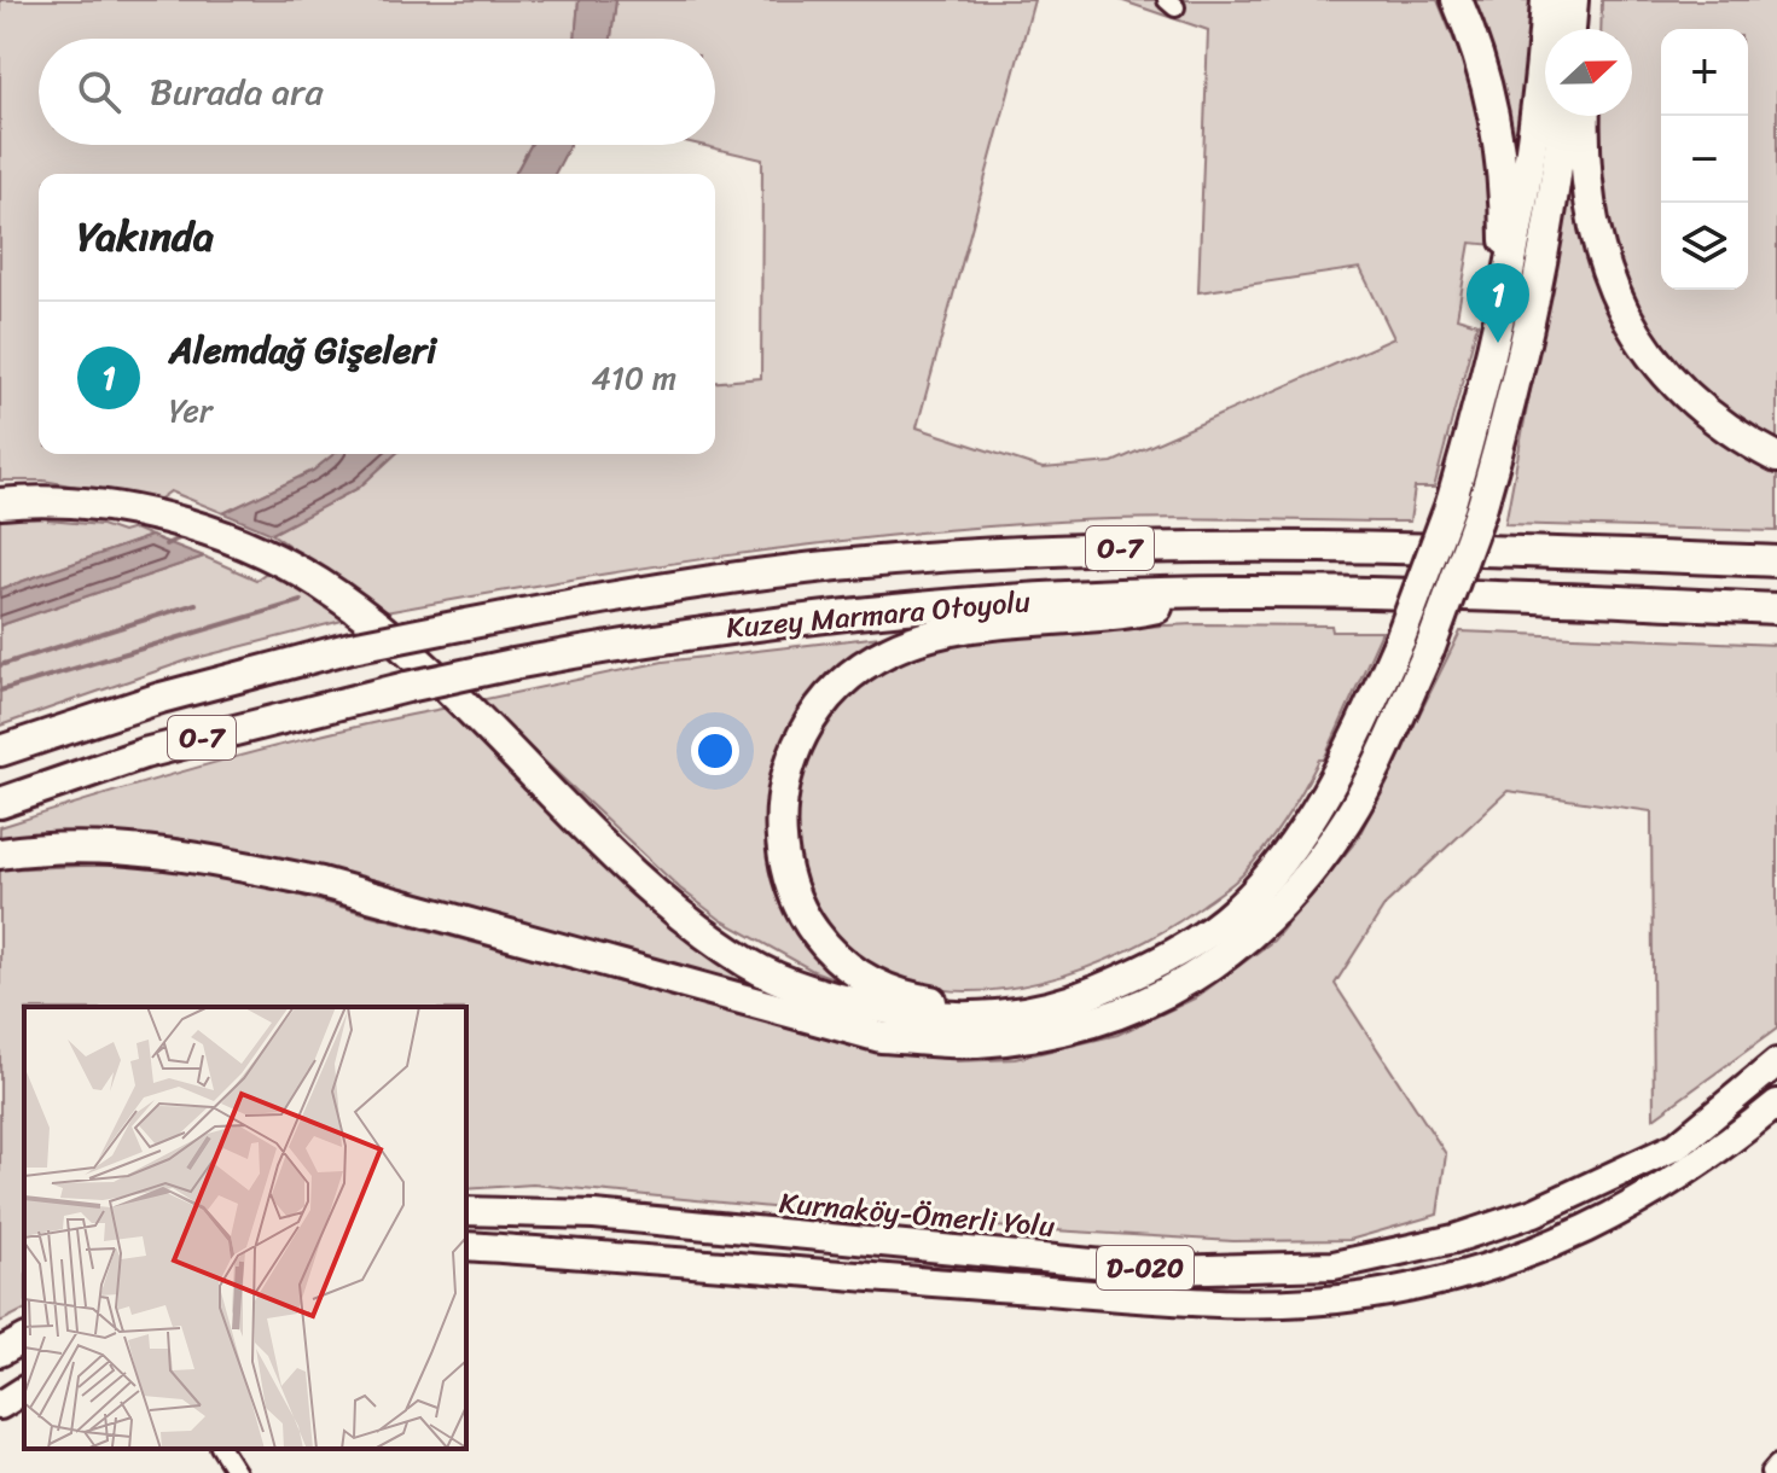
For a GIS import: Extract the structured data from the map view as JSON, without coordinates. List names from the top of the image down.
{
  "streets": {
    "highway": [
      "O-7",
      "Kuzey Marmara Otoyolu",
      "Kurnaköy-Ömerli Yolu",
      "D-020"
    ]
  },
  "north": "right",
  "page": {
    "map_buttons": ["+", "−"],
    "search": "Burada ara",
    "heading": "Yakında",
    "pins": "1",
    "list": [
      {
        "mark": "1",
        "name": "Alemdağ Gişeleri",
        "note": "Yer",
        "value": "410 m"
      }
    ]
  }
}
